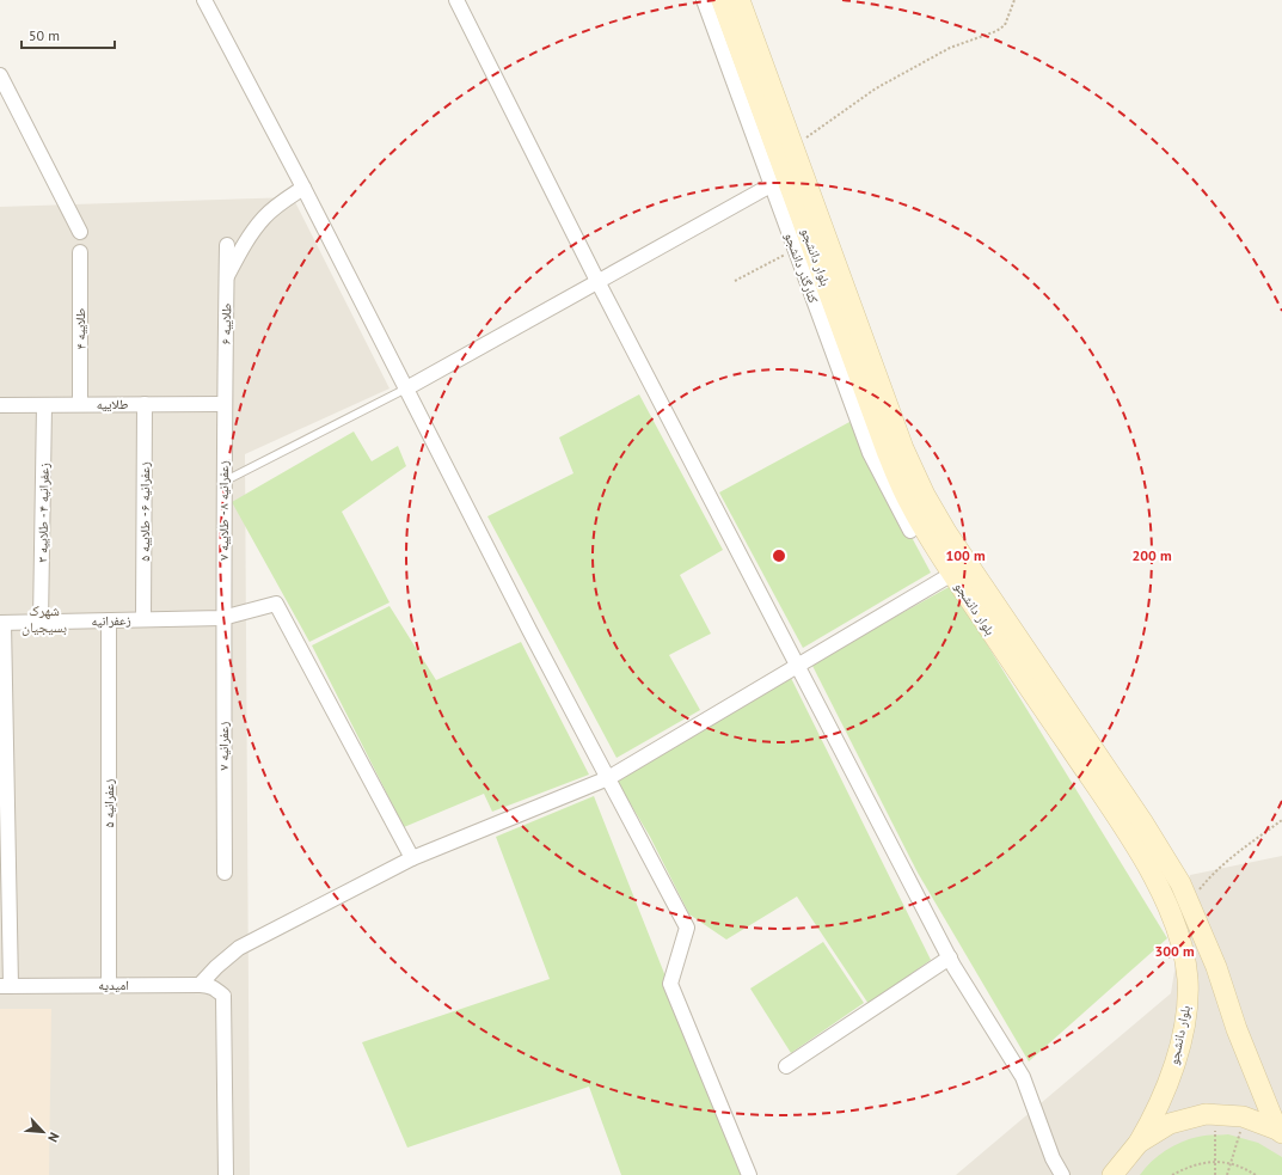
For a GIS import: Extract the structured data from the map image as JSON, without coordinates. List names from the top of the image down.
{
  "streets": {
    "main road": ["بلوار دانشجو"],
    "street": [
      "کنارگذر دانشجو",
      "طلاییه ۶",
      "طلاییه ۴",
      "طلاییه",
      "زعفرانیه ۸ - طلاییه ۷",
      "زعفرانیه ۶ - طلاییه ۵",
      "زعفرانیه ۴ - طلاییه ۳",
      "زعفرانیه",
      "زعفرانیه ۷",
      "زعفرانیه ۵",
      "امیدیه"
    ]
  },
  "crossings": [
    ["طلاییه ۶", "طلاییه"],
    ["طلاییه ۶", "زعفرانیه ۸ - طلاییه ۷"],
    ["طلاییه ۴", "طلاییه"],
    ["طلاییه", "زعفرانیه ۸ - طلاییه ۷"],
    ["طلاییه", "زعفرانیه ۶ - طلاییه ۵"],
    ["طلاییه", "زعفرانیه ۴ - طلاییه ۳"],
    ["زعفرانیه ۸ - طلاییه ۷", "زعفرانیه"],
    ["زعفرانیه ۸ - طلاییه ۷", "زعفرانیه ۷"],
    ["زعفرانیه ۶ - طلاییه ۵", "زعفرانیه"],
    ["زعفرانیه ۴ - طلاییه ۳", "زعفرانیه"],
    ["زعفرانیه", "زعفرانیه ۷"],
    ["زعفرانیه", "زعفرانیه ۵"],
    ["زعفرانیه ۵", "امیدیه"]
  ],
  "districts": ["شهرک بسیجیان"],
  "scale_bar": "50 m",
  "north": "bottom right",
  "rings": ["100 m", "200 m", "300 m"]
}
